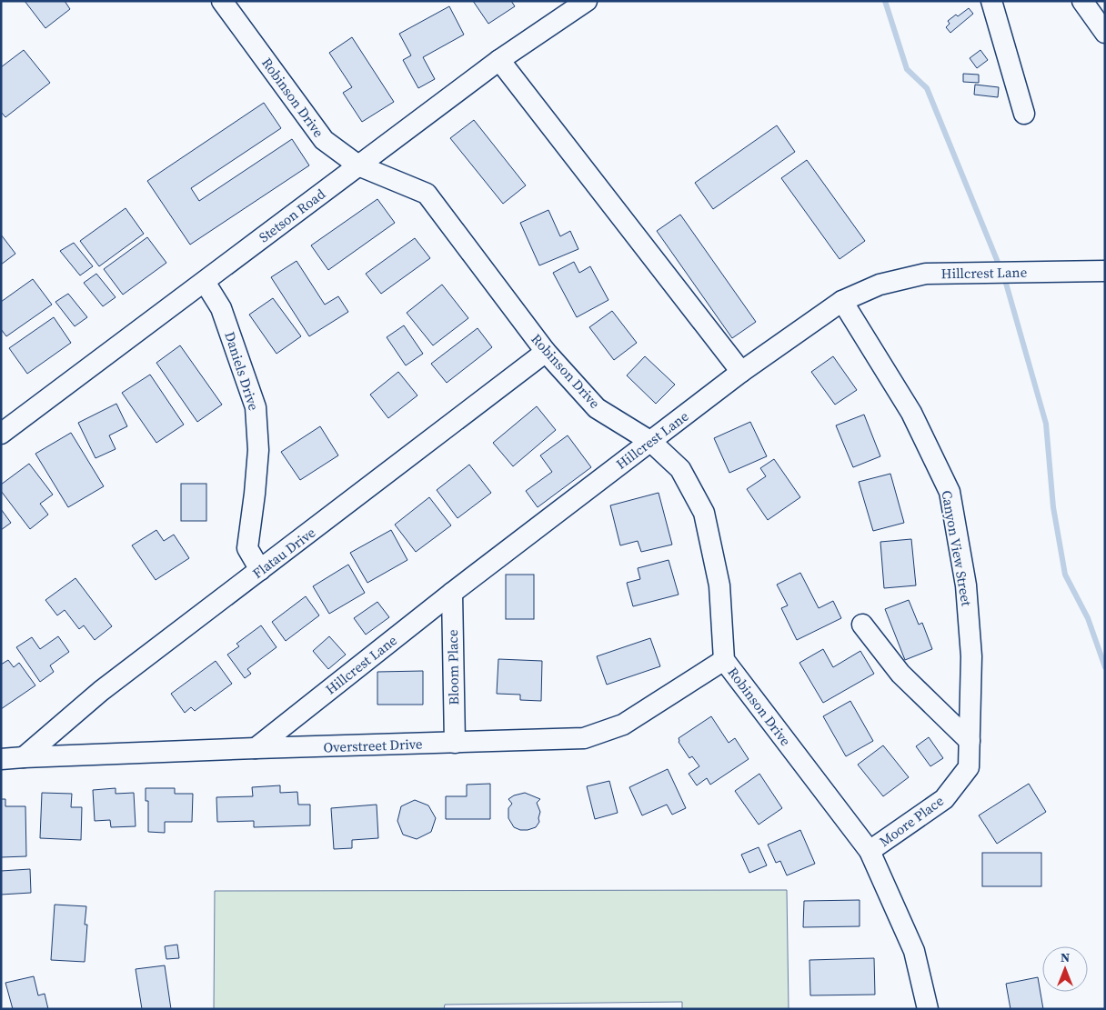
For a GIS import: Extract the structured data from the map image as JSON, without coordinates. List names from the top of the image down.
{
  "streets": {
    "street": [
      "Robinson Drive",
      "Stetson Road",
      "Hillcrest Lane",
      "Daniels Drive",
      "Canyon View Street",
      "Flatau Drive",
      "Bloom Place",
      "Overstreet Drive",
      "Moore Place"
    ]
  },
  "crossings": [
    ["Robinson Drive", "Stetson Road"],
    ["Robinson Drive", "Hillcrest Lane"],
    ["Robinson Drive", "Flatau Drive"],
    ["Robinson Drive", "Overstreet Drive"],
    ["Robinson Drive", "Moore Place"],
    ["Stetson Road", "Daniels Drive"],
    ["Hillcrest Lane", "Canyon View Street"],
    ["Hillcrest Lane", "Bloom Place"],
    ["Hillcrest Lane", "Overstreet Drive"],
    ["Daniels Drive", "Flatau Drive"],
    ["Canyon View Street", "Moore Place"],
    ["Flatau Drive", "Overstreet Drive"],
    ["Bloom Place", "Overstreet Drive"]
  ],
  "north": "top"
}
